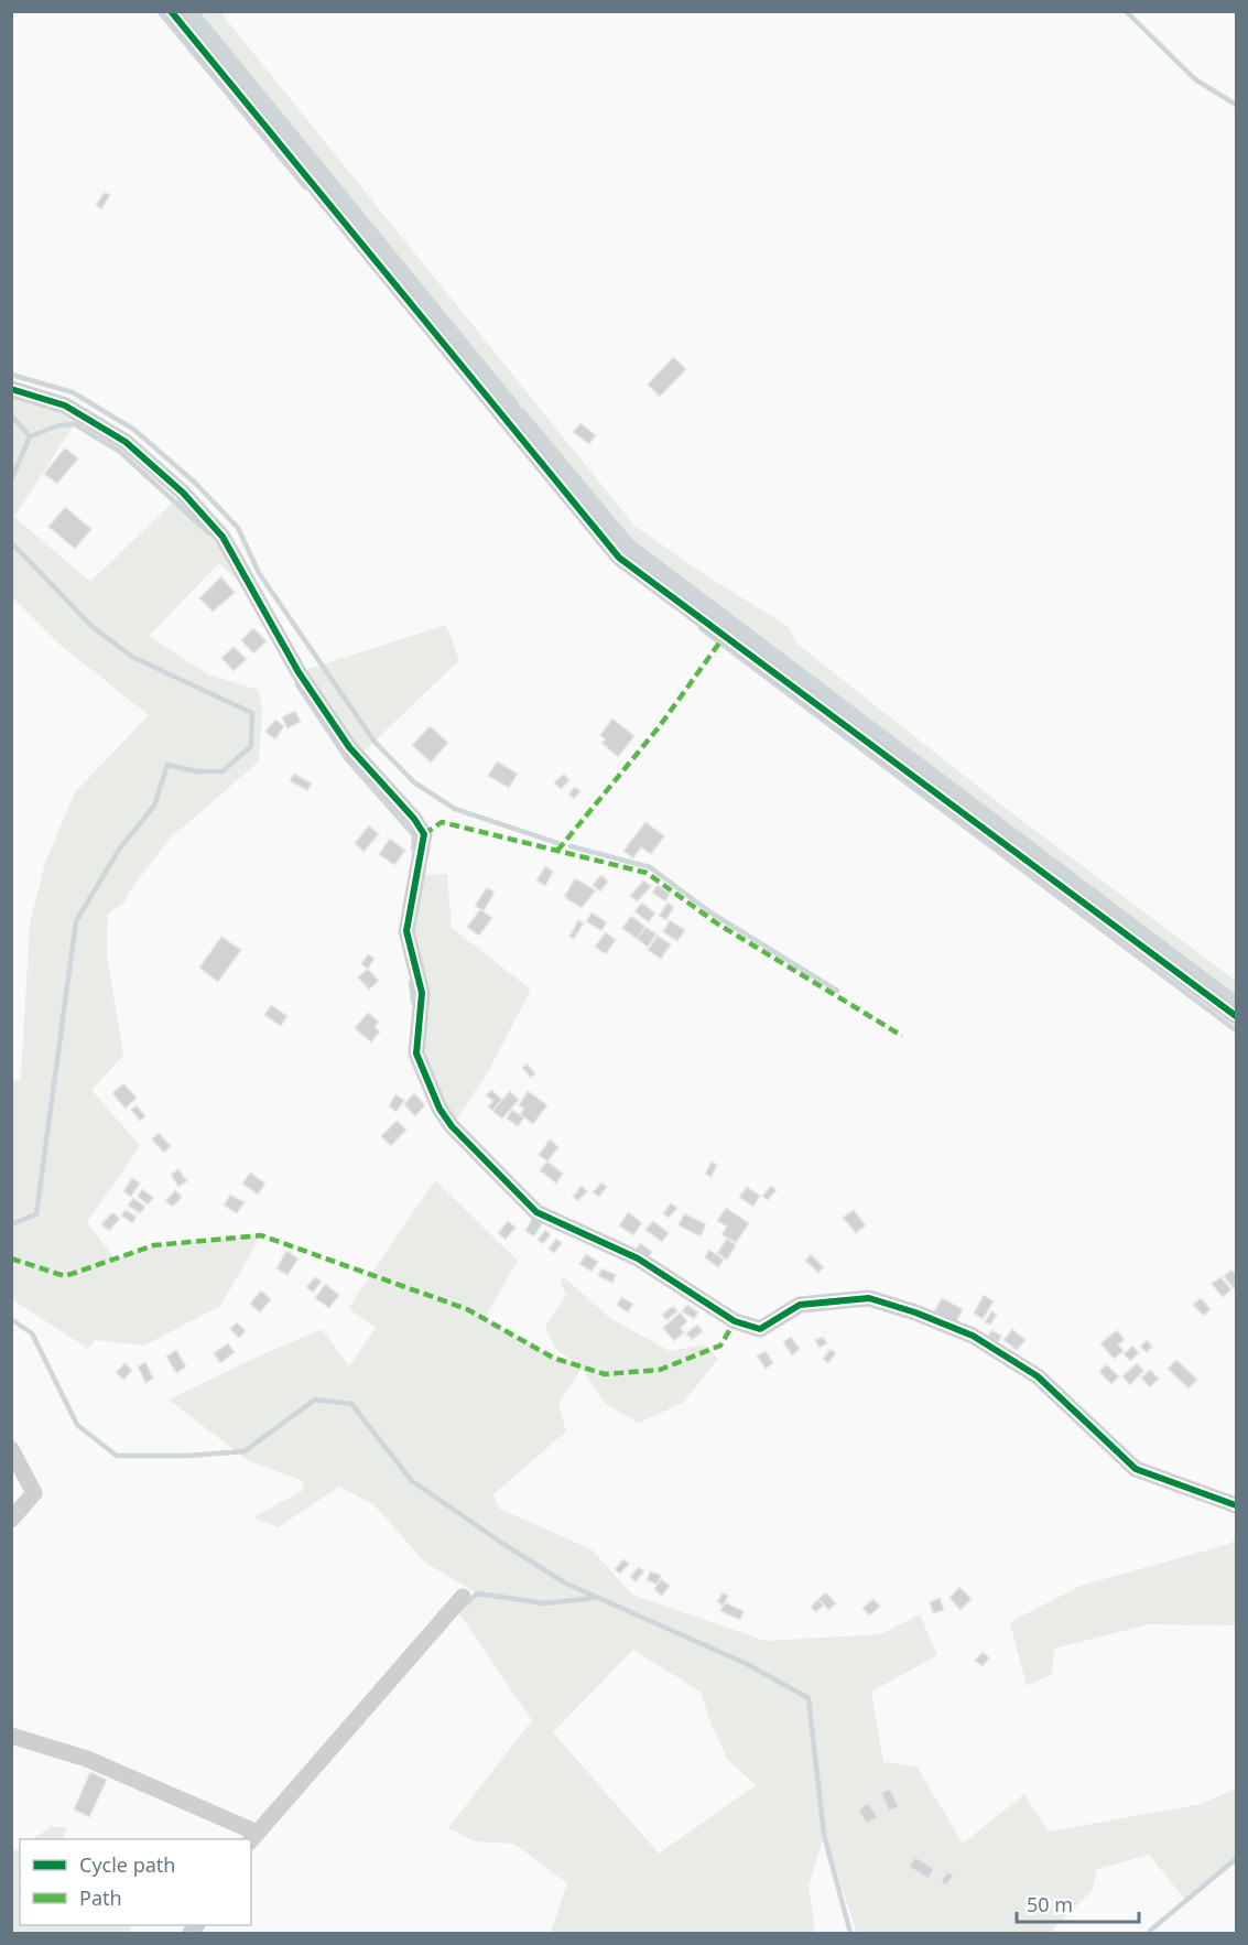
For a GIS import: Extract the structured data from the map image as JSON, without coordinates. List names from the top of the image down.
{
  "legend": ["Cycle path", "Path"],
  "scale_bar": "50 m"
}
